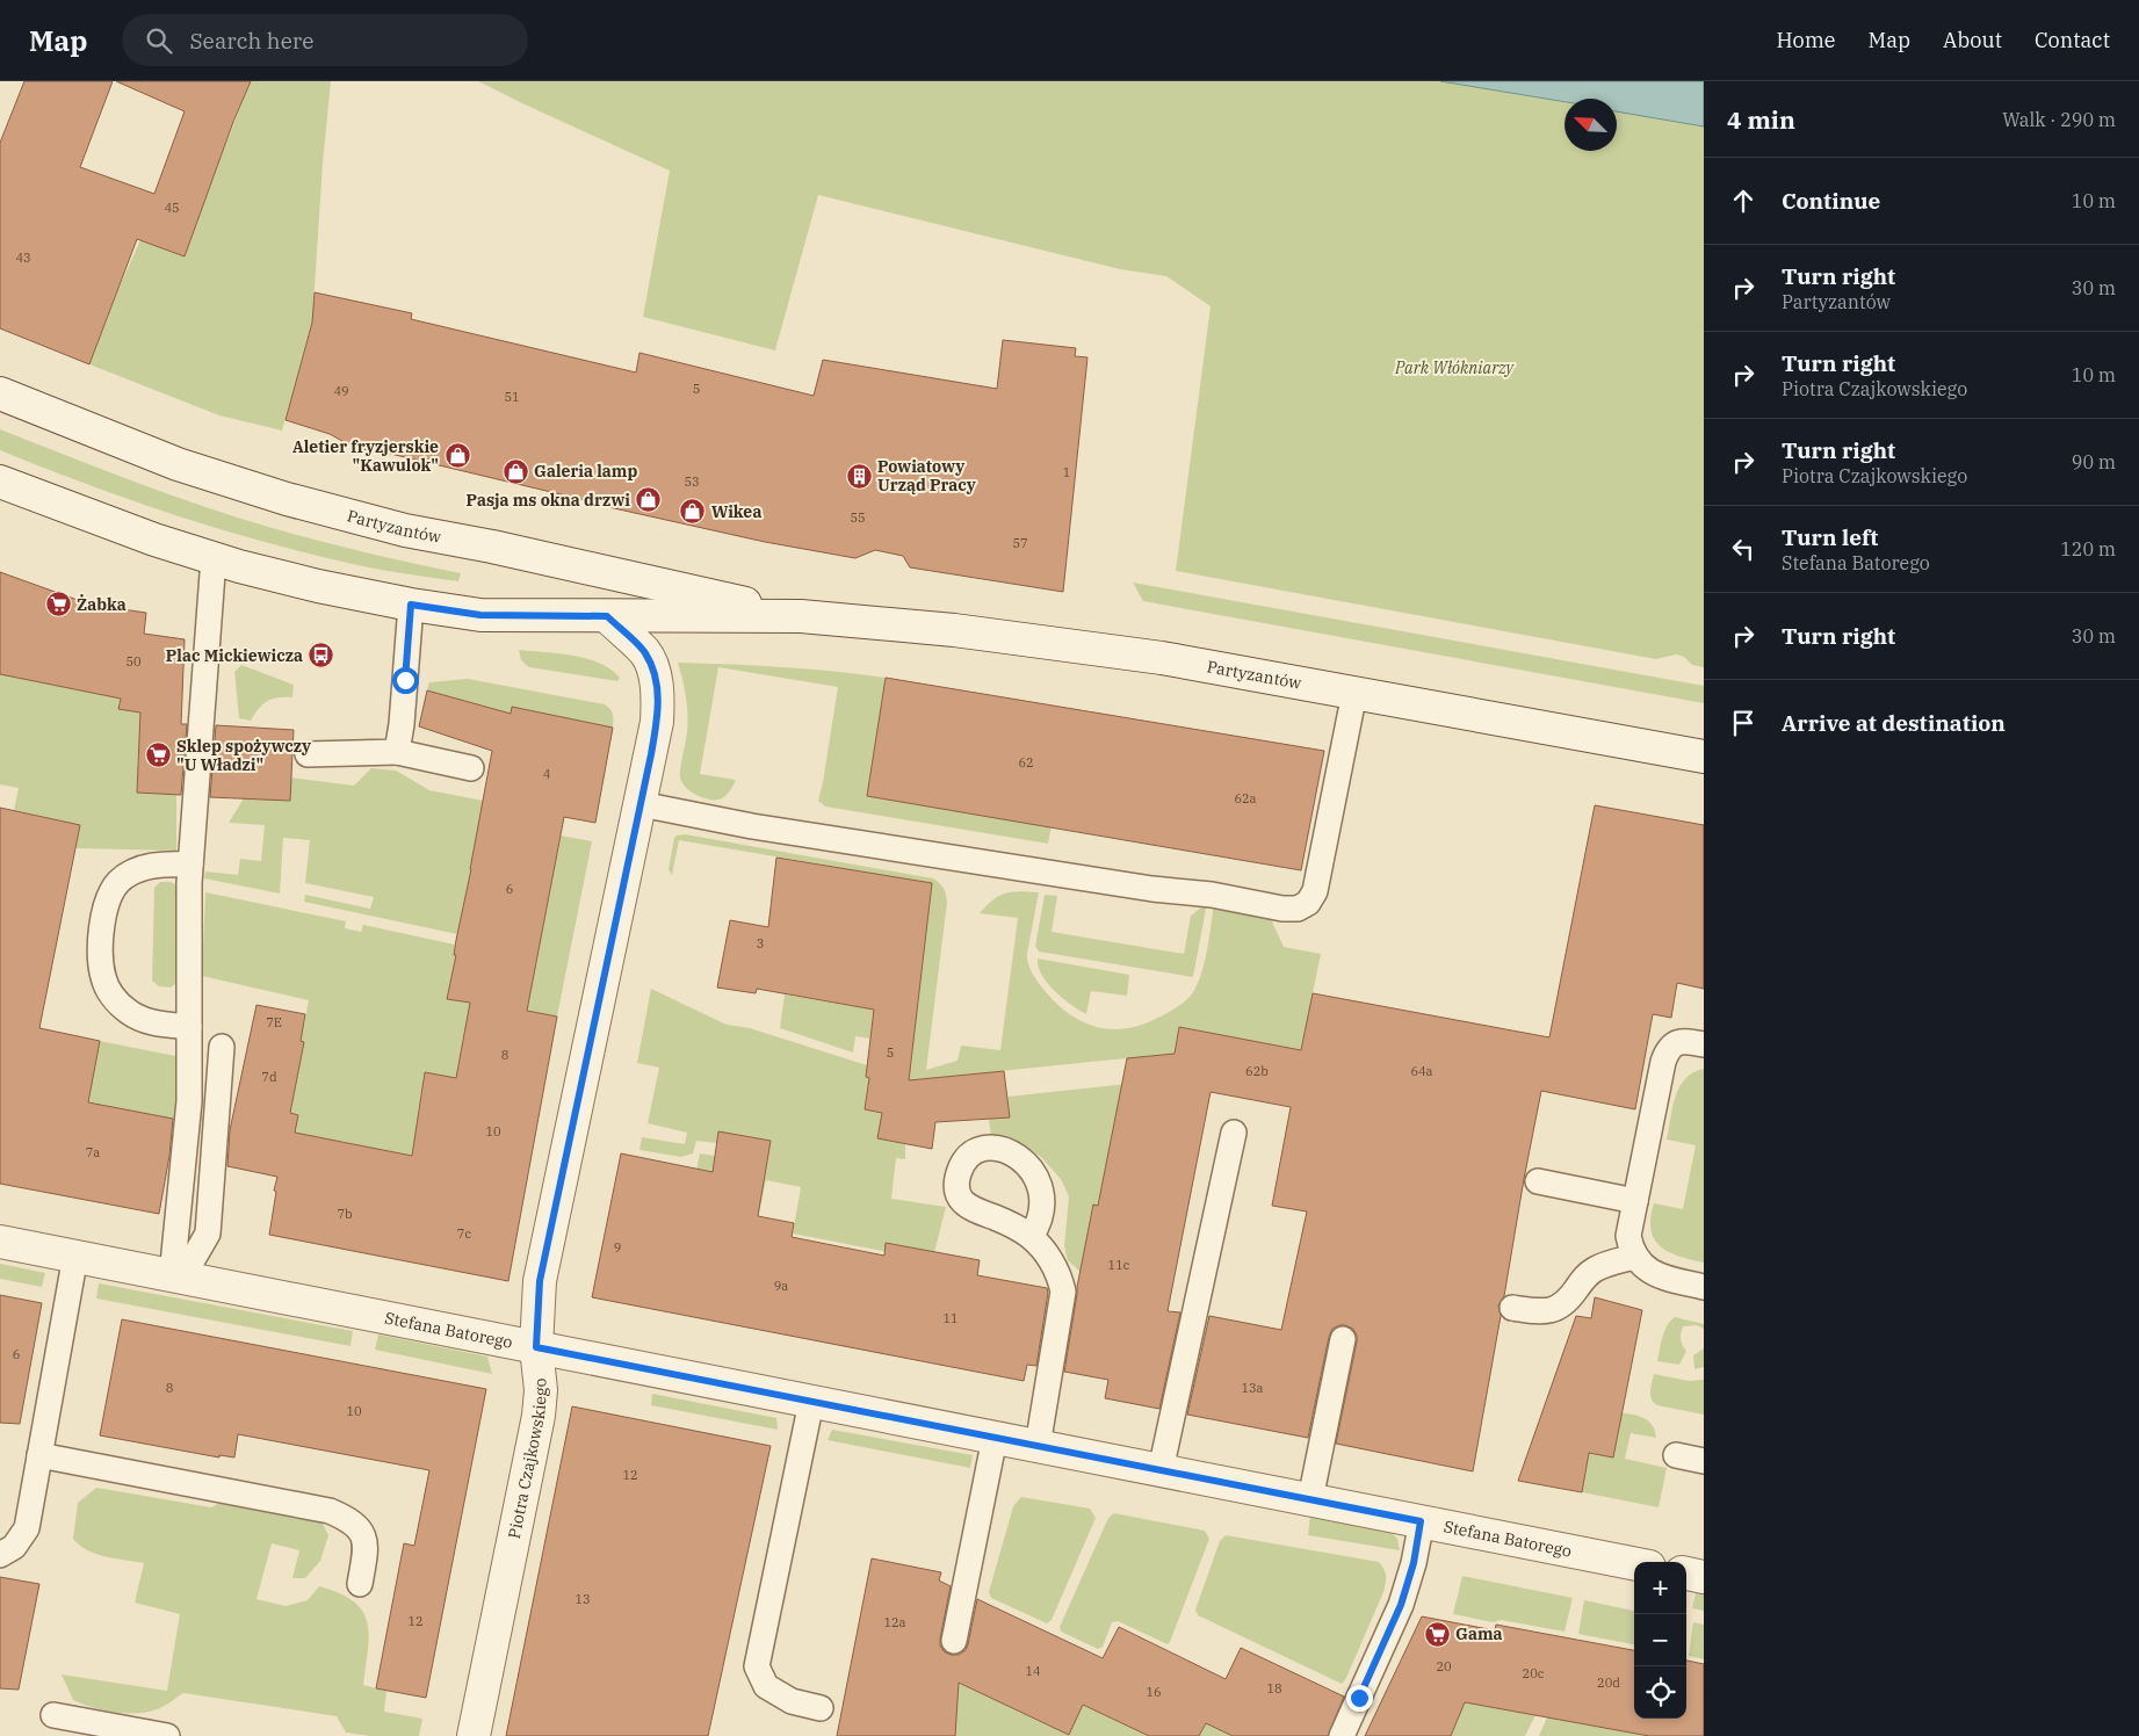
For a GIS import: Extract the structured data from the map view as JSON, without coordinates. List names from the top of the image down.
{
  "streets": {
    "street": ["Partyzantów", "Stefana Batorego", "Piotra Czajkowskiego"]
  },
  "crossings": [
    ["Partyzantów", "Piotra Czajkowskiego"],
    ["Stefana Batorego", "Piotra Czajkowskiego"]
  ],
  "parks": ["Park Włókniarzy"],
  "places": {
    "shop": [
      "Aletier fryzjerskie \"Kawulok\"",
      "Galeria lamp",
      "Pasja ms okna drzwi",
      "Wikea"
    ],
    "building": ["Powiatowy Urząd Pracy"],
    "supermarket": ["Żabka", "Sklep spożywczy \"U Władzi\"", "Gama"],
    "bus stop": ["Plac Mickiewicza"]
  },
  "house_numbers": [
    "45",
    "43",
    "5",
    "49",
    "51",
    "1",
    "53",
    "55",
    "57",
    "50",
    "62",
    "4",
    "62a",
    "6",
    "3",
    "7E",
    "5",
    "8",
    "62b",
    "64a",
    "7d",
    "10",
    "7a",
    "7b",
    "7c",
    "9",
    "11c",
    "9a",
    "11",
    "6",
    "8",
    "13a",
    "10",
    "12",
    "13",
    "12",
    "12a",
    "20",
    "14",
    "20c",
    "20d",
    "18",
    "16"
  ],
  "north": "top left",
  "page": {
    "header": "Map",
    "search": "Search here",
    "nav": [
      "Home",
      "Map",
      "About",
      "Contact"
    ],
    "heading": ["4 min", "Walk · 290 m"],
    "list": [
      ["Continue", "10 m"],
      ["Turn right", "Partyzantów", "30 m"],
      ["Turn right", "Piotra Czajkowskiego", "10 m"],
      ["Turn right", "Piotra Czajkowskiego", "90 m"],
      ["Turn left", "Stefana Batorego", "120 m"],
      ["Turn right", "30 m"],
      "Arrive at destination"
    ],
    "map_buttons": ["+", "−"]
  }
}
